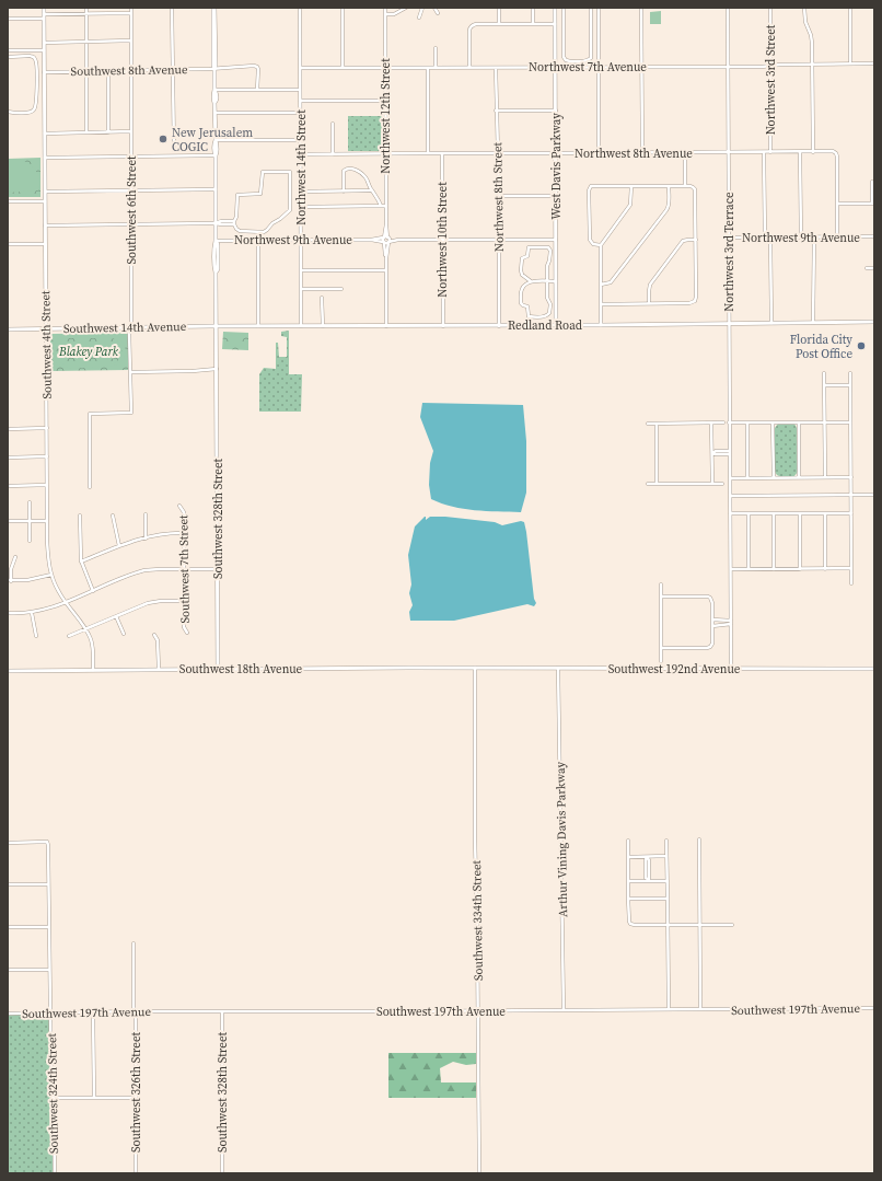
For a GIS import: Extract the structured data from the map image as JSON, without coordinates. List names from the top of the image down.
{
  "streets": {
    "street": [
      "Northwest 7th Avenue",
      "Southwest 8th Avenue",
      "Northwest 3rd Street",
      "Northwest 12th Street",
      "Northwest 8th Avenue",
      "West Davis Parkway",
      "Northwest 14th Street",
      "Northwest 8th Street",
      "Southwest 6th Street",
      "Northwest 9th Avenue",
      "Northwest 10th Street",
      "Northwest 3rd Terrace",
      "Redland Road",
      "Southwest 14th Avenue",
      "Southwest 4th Street",
      "Southwest 328th Street",
      "Southwest 7th Street",
      "Southwest 18th Avenue",
      "Southwest 192nd Avenue",
      "Arthur Vining Davis Parkway",
      "Southwest 334th Street",
      "Southwest 197th Avenue",
      "Southwest 326th Street",
      "Southwest 324th Street"
    ]
  },
  "crossings": [
    ["Northwest 7th Avenue", "Northwest 3rd Street"],
    ["Northwest 7th Avenue", "Northwest 12th Street"],
    ["Northwest 7th Avenue", "West Davis Parkway"],
    ["Northwest 7th Avenue", "Northwest 14th Street"],
    ["Northwest 7th Avenue", "Northwest 8th Street"],
    ["Northwest 7th Avenue", "Northwest 3rd Terrace"],
    ["Southwest 8th Avenue", "Southwest 6th Street"],
    ["Southwest 8th Avenue", "Southwest 4th Street"],
    ["Southwest 8th Avenue", "Southwest 328th Street"],
    ["Northwest 3rd Street", "Northwest 8th Avenue"],
    ["Northwest 3rd Street", "Northwest 9th Avenue"],
    ["Northwest 12th Street", "Northwest 8th Avenue"],
    ["Northwest 12th Street", "Northwest 9th Avenue"],
    ["Northwest 12th Street", "Redland Road"],
    ["Northwest 8th Avenue", "West Davis Parkway"],
    ["Northwest 8th Avenue", "Northwest 14th Street"],
    ["Northwest 8th Avenue", "Northwest 8th Street"],
    ["Northwest 8th Avenue", "Northwest 10th Street"],
    ["Northwest 8th Avenue", "Northwest 3rd Terrace"],
    ["West Davis Parkway", "Redland Road"],
    ["Northwest 14th Street", "Northwest 9th Avenue"],
    ["Northwest 14th Street", "Redland Road"],
    ["Northwest 8th Street", "Redland Road"],
    ["Southwest 6th Street", "Southwest 14th Avenue"],
    ["Northwest 9th Avenue", "Northwest 3rd Terrace"],
    ["Northwest 9th Avenue", "Southwest 328th Street"],
    ["Northwest 10th Street", "Redland Road"],
    ["Northwest 3rd Terrace", "Redland Road"],
    ["Redland Road", "Southwest 14th Avenue"],
    ["Redland Road", "Southwest 328th Street"],
    ["Southwest 14th Avenue", "Southwest 4th Street"],
    ["Southwest 14th Avenue", "Southwest 328th Street"],
    ["Southwest 4th Street", "Southwest 18th Avenue"],
    ["Southwest 328th Street", "Southwest 18th Avenue"],
    ["Southwest 328th Street", "Southwest 197th Avenue"],
    ["Southwest 18th Avenue", "Southwest 192nd Avenue"],
    ["Southwest 18th Avenue", "Southwest 334th Street"],
    ["Southwest 192nd Avenue", "Arthur Vining Davis Parkway"],
    ["Southwest 192nd Avenue", "Southwest 334th Street"],
    ["Arthur Vining Davis Parkway", "Southwest 197th Avenue"],
    ["Southwest 334th Street", "Southwest 197th Avenue"],
    ["Southwest 197th Avenue", "Southwest 326th Street"],
    ["Southwest 197th Avenue", "Southwest 324th Street"]
  ],
  "parks": ["Blakey Park"],
  "places": ["New Jerusalem COGIC", "Florida City Post Office"]
}
